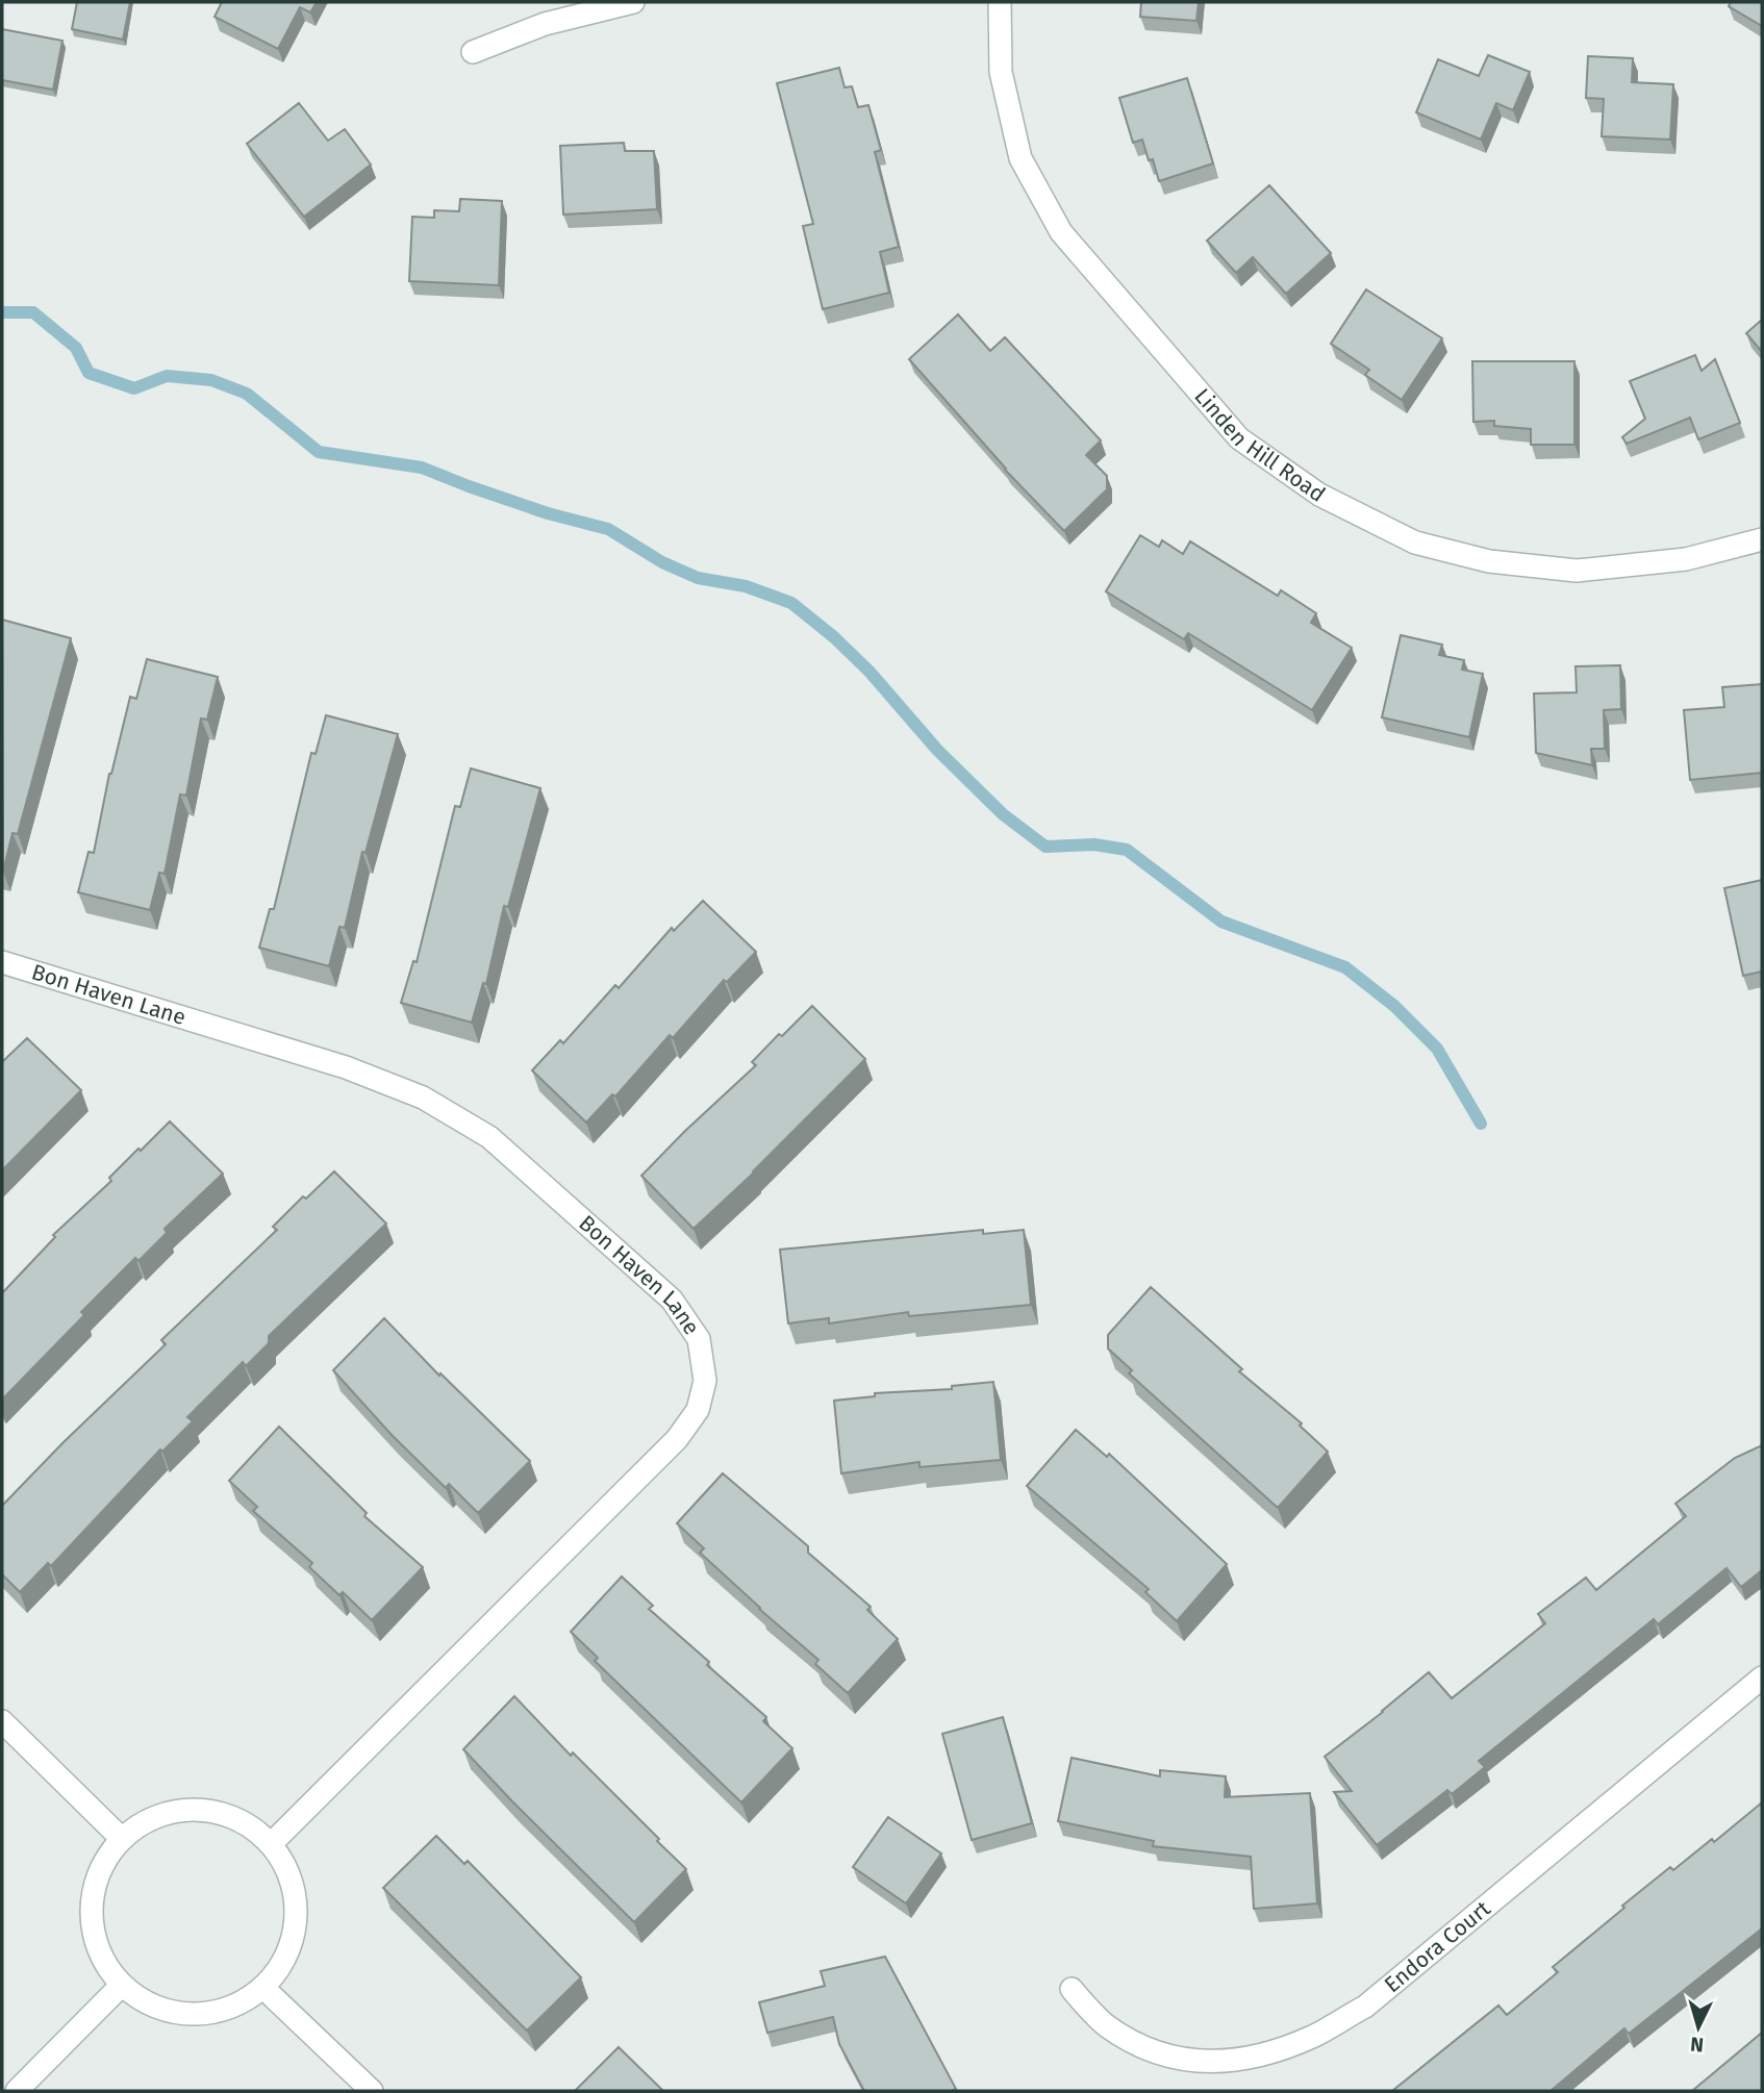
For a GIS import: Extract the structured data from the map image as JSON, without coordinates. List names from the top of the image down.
{
  "streets": {
    "street": ["Linden Hill Road", "Bon Haven Lane", "Endora Court"]
  },
  "north": "bottom"
}
